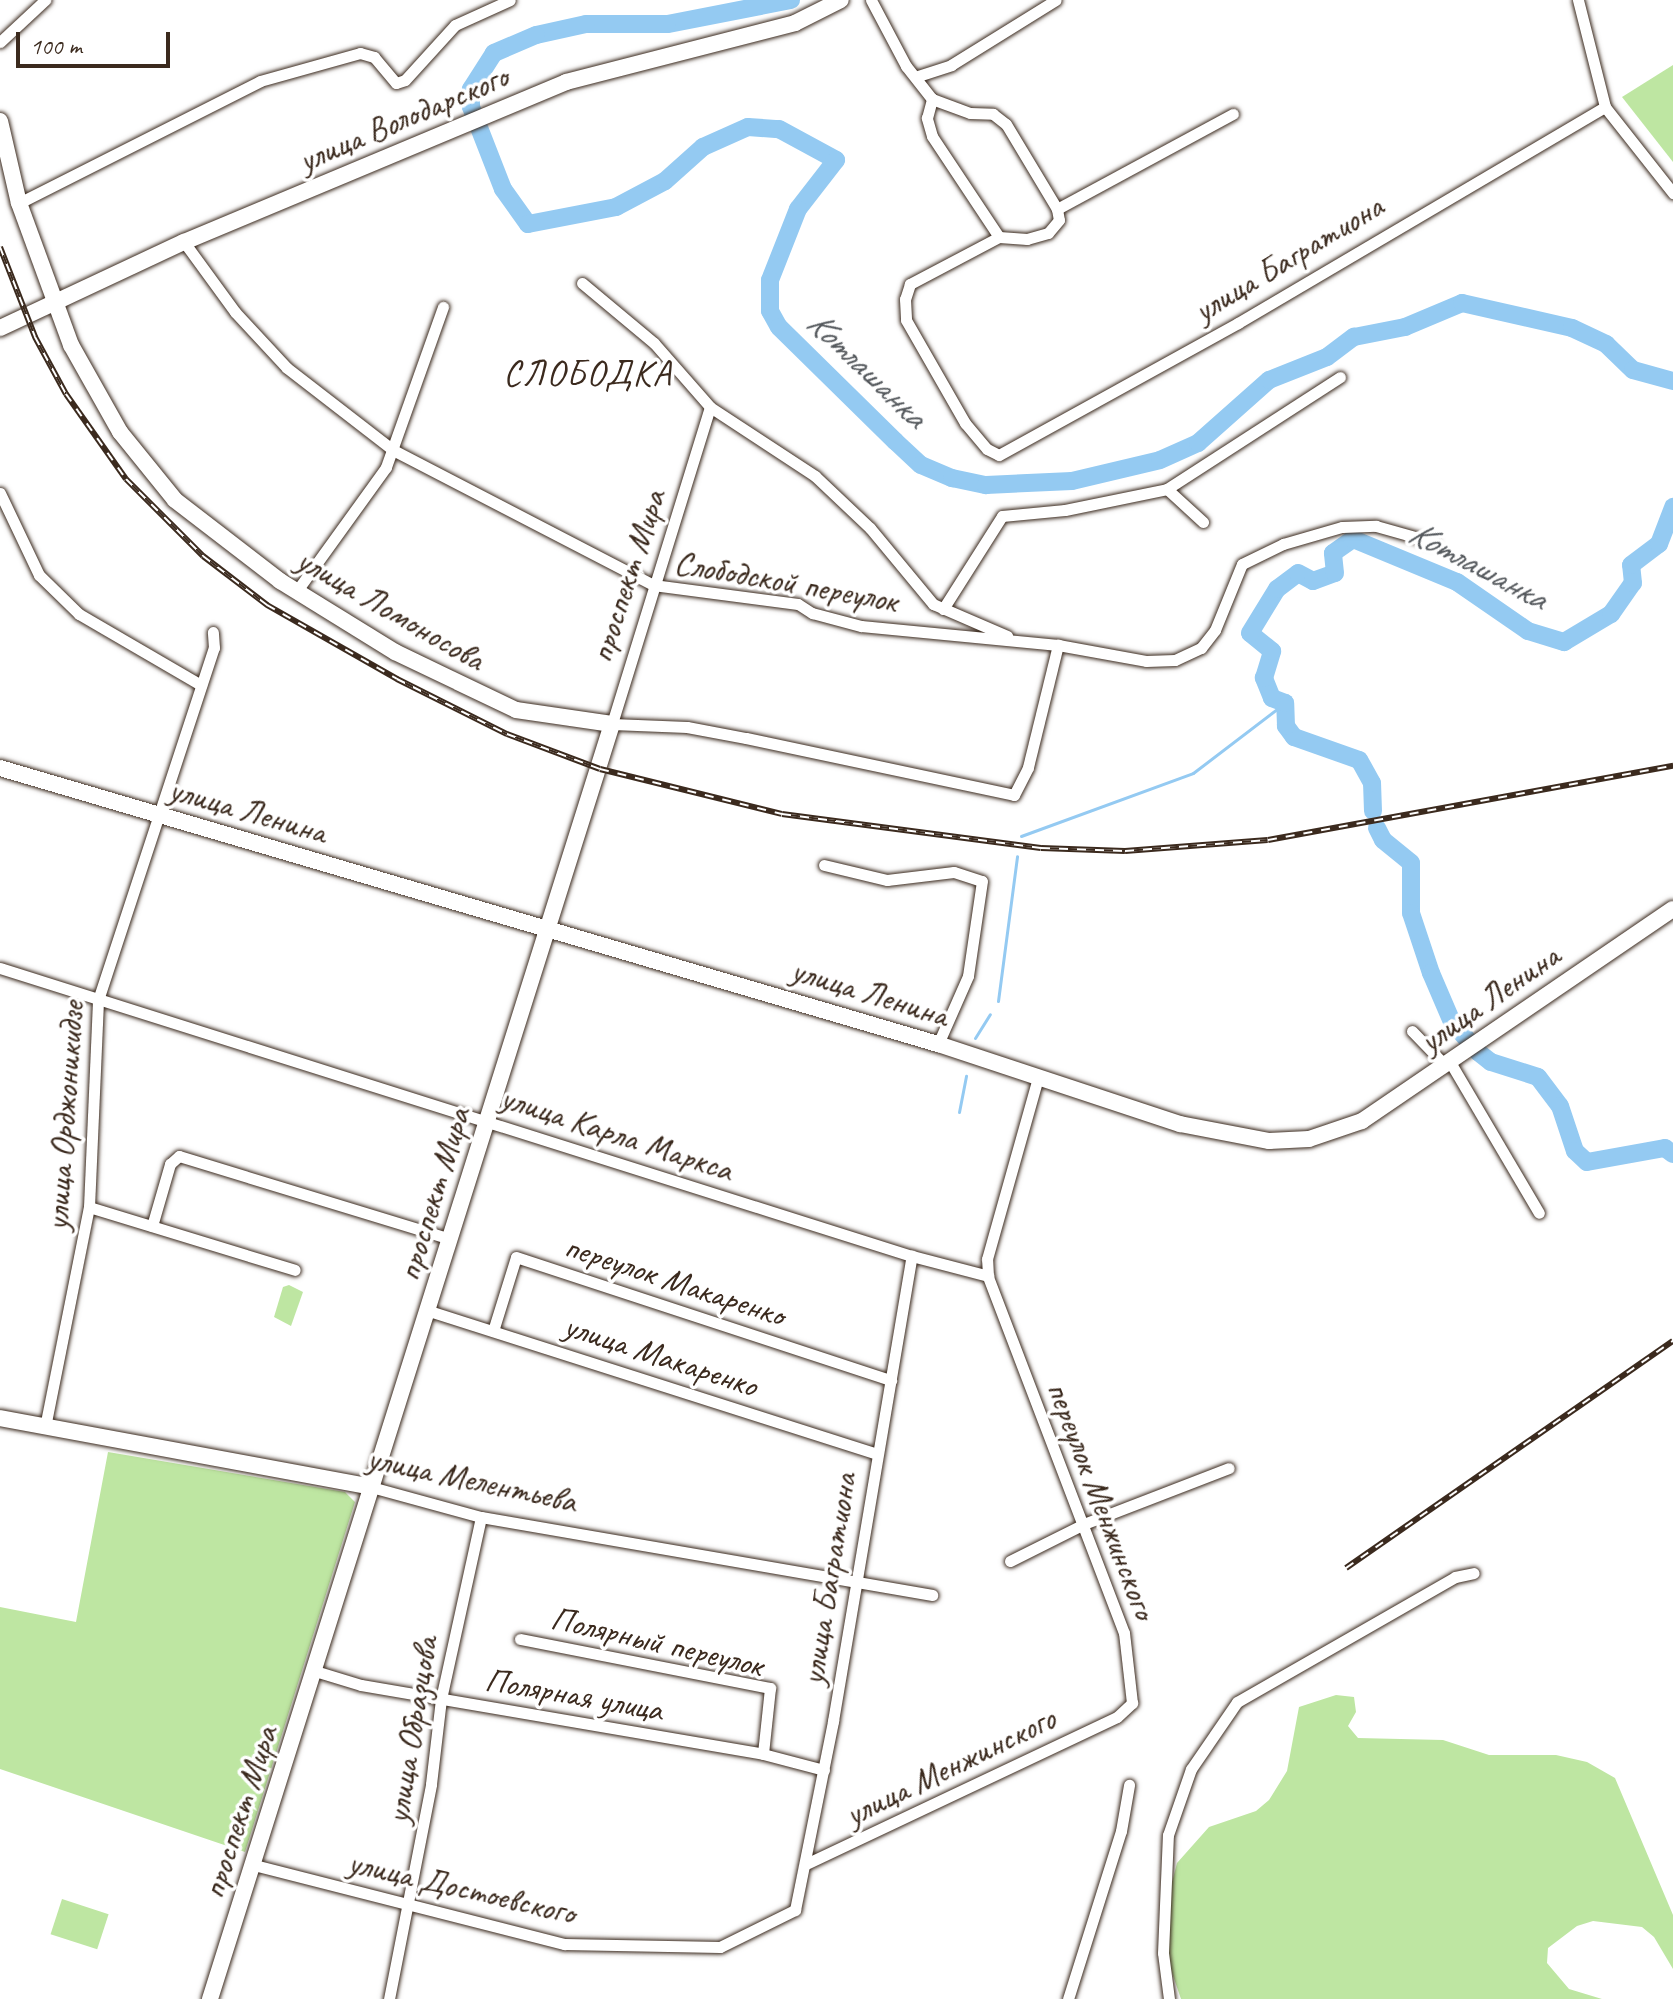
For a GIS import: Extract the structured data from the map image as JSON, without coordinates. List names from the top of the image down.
{
  "streets": {
    "main road": [
      "улица Володарского",
      "проспект Мира",
      "улица Ломоносова",
      "улица Ленина",
      "улица Мелентьева"
    ],
    "street": [
      "улица Багратиона",
      "Слободской переулок",
      "улица Орджоникидзе",
      "улица Карла Маркса",
      "переулок Макаренко",
      "улица Макаренко",
      "переулок Менжинского",
      "Полярный переулок",
      "Полярная улица",
      "улица Образцова",
      "улица Менжинского",
      "улица Достоевского"
    ]
  },
  "crossings": [
    ["улица Володарского", "Слободской переулок"],
    ["улица Володарского", "улица Ломоносова"],
    ["улица Багратиона", "улица Карла Маркса"],
    ["улица Багратиона", "переулок Макаренко"],
    ["улица Багратиона", "улица Макаренко"],
    ["улица Багратиона", "улица Мелентьева"],
    ["улица Багратиона", "Полярная улица"],
    ["улица Багратиона", "улица Менжинского"],
    ["улица Багратиона", "улица Достоевского"],
    ["проспект Мира", "Слободской переулок"],
    ["проспект Мира", "улица Ломоносова"],
    ["проспект Мира", "улица Ленина"],
    ["проспект Мира", "улица Карла Маркса"],
    ["проспект Мира", "улица Макаренко"],
    ["проспект Мира", "улица Мелентьева"],
    ["проспект Мира", "Полярная улица"],
    ["проспект Мира", "улица Достоевского"],
    ["Слободской переулок", "улица Ломоносова"],
    ["улица Ленина", "улица Орджоникидзе"],
    ["улица Орджоникидзе", "улица Карла Маркса"],
    ["улица Орджоникидзе", "улица Мелентьева"],
    ["улица Карла Маркса", "переулок Менжинского"],
    ["переулок Макаренко", "улица Макаренко"],
    ["улица Мелентьева", "улица Образцова"],
    ["переулок Менжинского", "улица Менжинского"],
    ["Полярный переулок", "Полярная улица"],
    ["Полярная улица", "улица Образцова"],
    ["улица Образцова", "улица Достоевского"]
  ],
  "districts": ["СЛОБОДКА"],
  "water": ["Котлашанка"],
  "scale_bar": "100 m"
}
